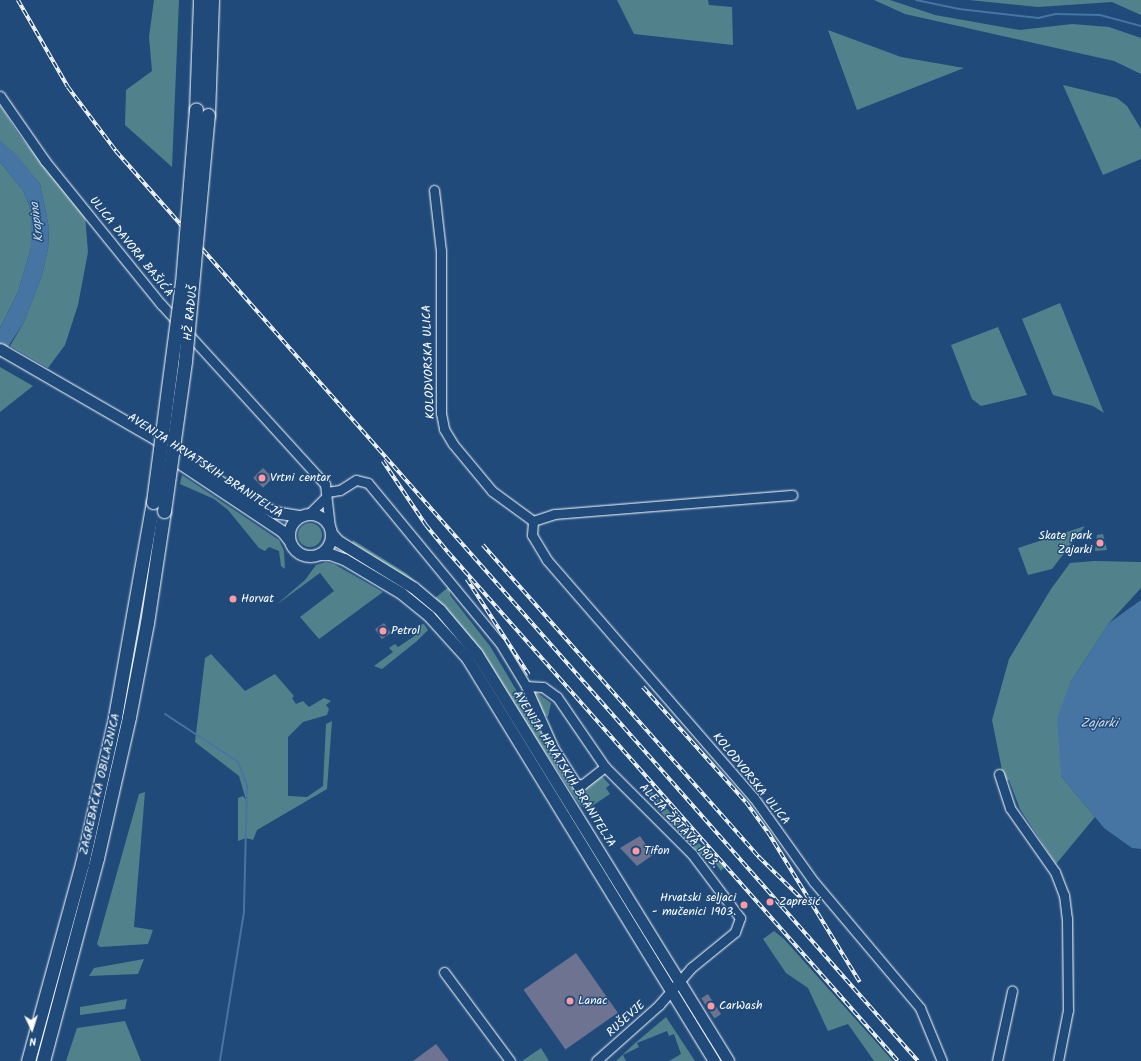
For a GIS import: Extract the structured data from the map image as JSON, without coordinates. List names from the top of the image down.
{
  "streets": {
    "highway": ["HŽ RADUŠ", "ZAGREBAČKA OBILAZNICA"],
    "main road": ["AVENIJA HRVATSKIH BRANITELJA"],
    "street": [
      "ULICA DAVORA BAŠIĆA",
      "KOLODVORSKA ULICA",
      "ALEJA ŽRTAVA 1903.",
      "RUŠEVJE"
    ]
  },
  "crossings": [
    ["ULICA DAVORA BAŠIĆA", "AVENIJA HRVATSKIH BRANITELJA"],
    ["HŽ RADUŠ", "ZAGREBAČKA OBILAZNICA"],
    ["AVENIJA HRVATSKIH BRANITELJA", "ALEJA ŽRTAVA 1903."],
    ["AVENIJA HRVATSKIH BRANITELJA", "RUŠEVJE"],
    ["ALEJA ŽRTAVA 1903.", "RUŠEVJE"]
  ],
  "water": ["Krapina", "Zajarki"],
  "places": [
    "Vrtni centar",
    "Skate park Zajarki",
    "Horvat",
    "Petrol",
    "Tifon",
    "Zaprešić",
    "Hrvatski seljaci - mučenici 1903.",
    "Lanac",
    "CarWash"
  ],
  "north": "bottom"
}
